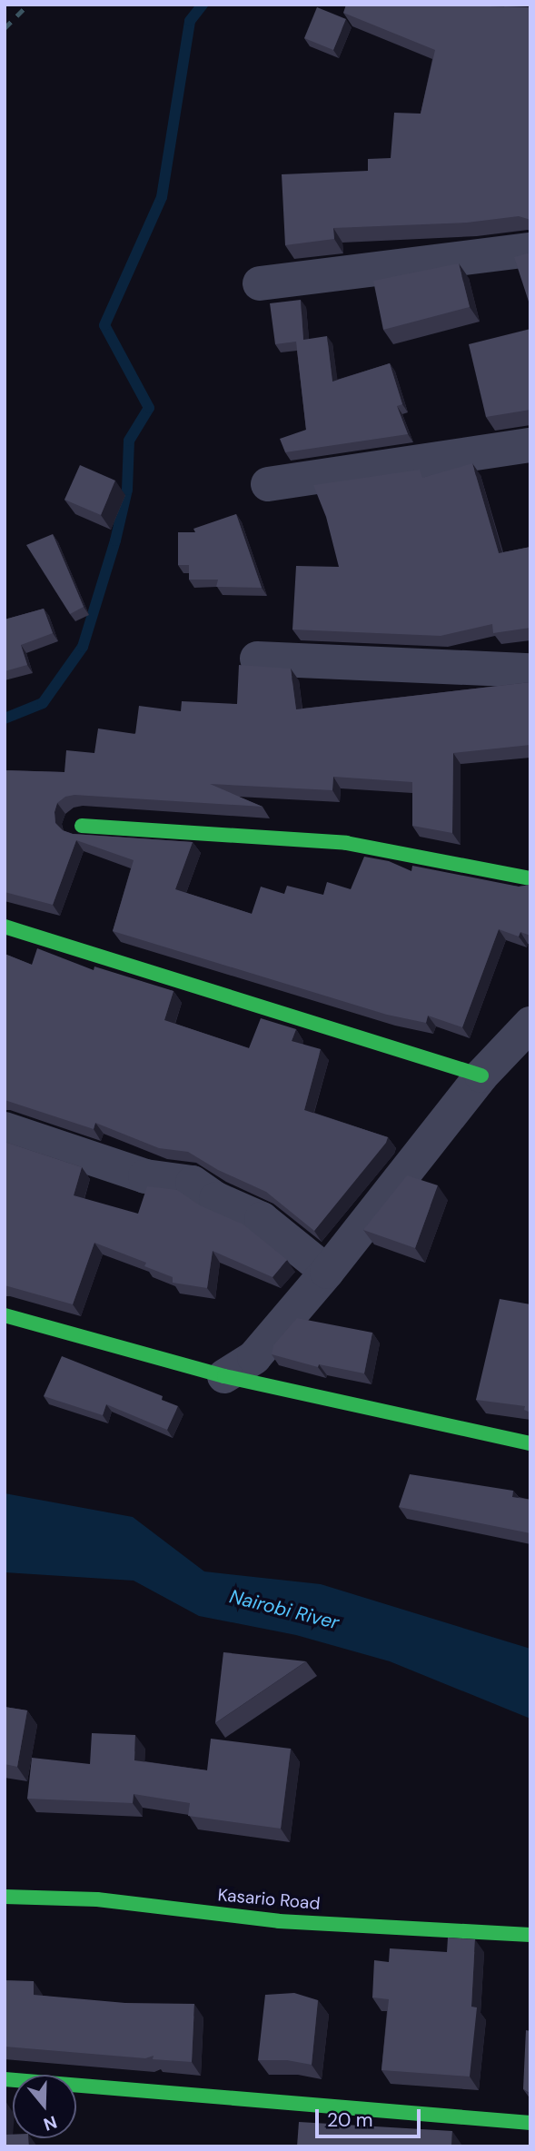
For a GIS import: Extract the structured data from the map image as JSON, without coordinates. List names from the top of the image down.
{
  "streets": {
    "street": ["Kasario Road"]
  },
  "water": ["Nairobi River"],
  "scale_bar": "20 m",
  "north": "bottom"
}
